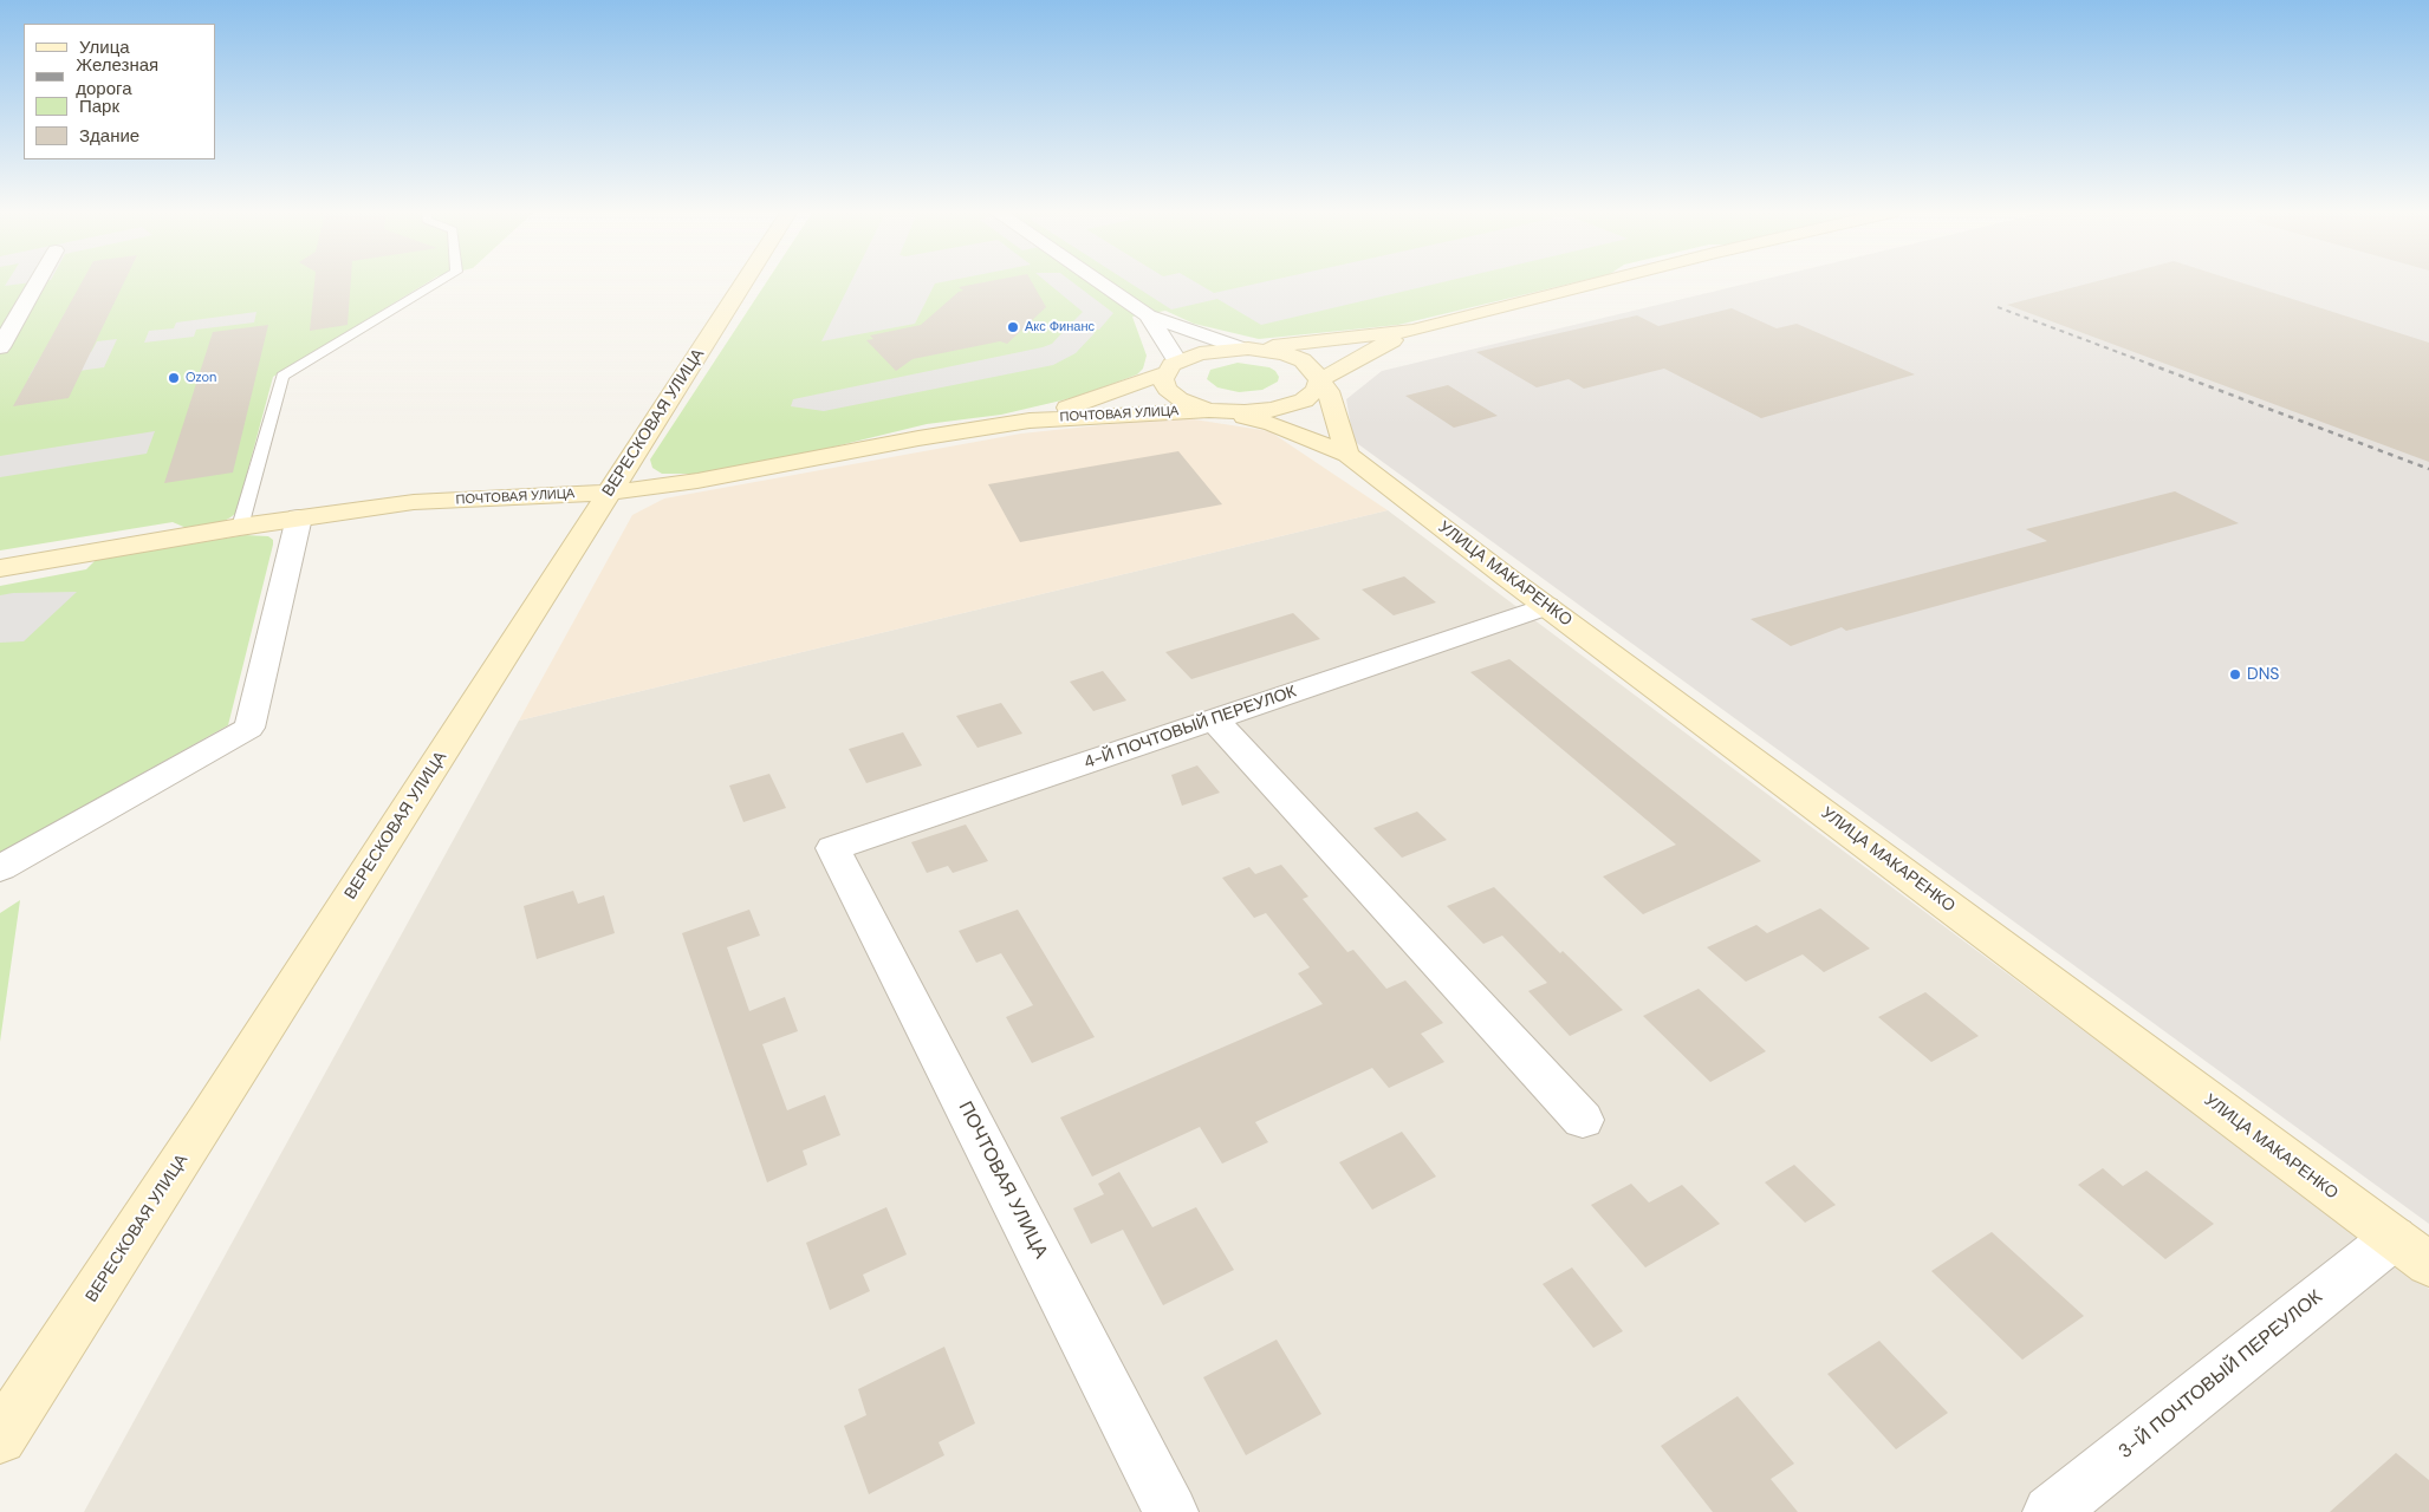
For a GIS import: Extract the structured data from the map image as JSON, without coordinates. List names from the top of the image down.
{
  "streets": {
    "street": [
      "ПОЧТОВАЯ УЛИЦА",
      "ВЕРЕСКОВАЯ УЛИЦА",
      "УЛИЦА МАКАРЕНКО",
      "4-Й ПОЧТОВЫЙ ПЕРЕУЛОК",
      "3-Й ПОЧТОВЫЙ ПЕРЕУЛОК"
    ]
  },
  "crossings": [
    ["ПОЧТОВАЯ УЛИЦА", "ВЕРЕСКОВАЯ УЛИЦА"],
    ["ПОЧТОВАЯ УЛИЦА", "УЛИЦА МАКАРЕНКО"],
    ["ПОЧТОВАЯ УЛИЦА", "4-Й ПОЧТОВЫЙ ПЕРЕУЛОК"],
    ["УЛИЦА МАКАРЕНКО", "4-Й ПОЧТОВЫЙ ПЕРЕУЛОК"],
    ["УЛИЦА МАКАРЕНКО", "3-Й ПОЧТОВЫЙ ПЕРЕУЛОК"]
  ],
  "places": ["Акс Финанс", "Ozon", "DNS"],
  "legend": [
    "Улица",
    "Железная дорога",
    "Парк",
    "Здание"
  ]
}
